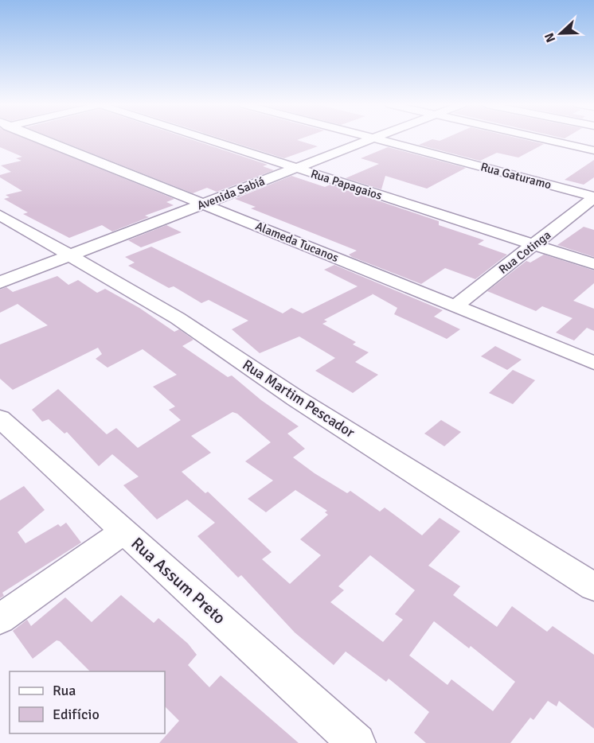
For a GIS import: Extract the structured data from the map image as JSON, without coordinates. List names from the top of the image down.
{
  "streets": {
    "street": [
      "Rua Gaturamo",
      "Rua Papagaios",
      "Avenida Sabiá",
      "Alameda Tucanos",
      "Rua Cotinga",
      "Rua Martim Pescador",
      "Rua Assum Preto"
    ]
  },
  "crossings": [
    ["Rua Gaturamo", "Rua Cotinga"],
    ["Rua Papagaios", "Avenida Sabiá"],
    ["Rua Papagaios", "Rua Cotinga"],
    ["Avenida Sabiá", "Alameda Tucanos"],
    ["Avenida Sabiá", "Rua Martim Pescador"],
    ["Alameda Tucanos", "Rua Cotinga"]
  ],
  "legend": ["Rua", "Edifício"],
  "north": "left"
}
